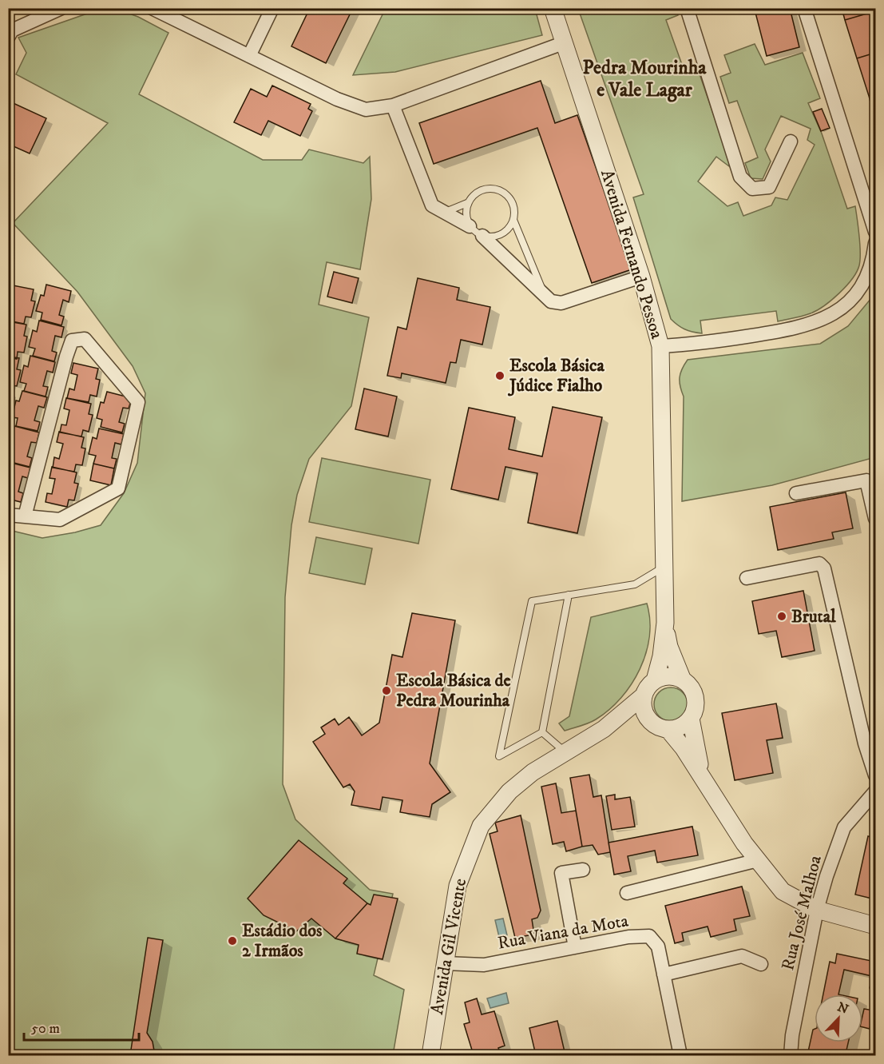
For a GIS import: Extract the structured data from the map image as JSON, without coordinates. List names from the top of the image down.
{
  "streets": {
    "street": [
      "Avenida Fernando Pessoa",
      "Rua José Malhoa",
      "Rua Viana da Mota",
      "Avenida Gil Vicente"
    ]
  },
  "crossings": [
    ["Rua Viana da Mota", "Avenida Gil Vicente"]
  ],
  "districts": ["Pedra Mourinha e Vale Lagar"],
  "places": [
    "Escola Básica Júdice Fialho",
    "Brutal",
    "Escola Básica de Pedra Mourinha",
    "Estádio dos 2 Irmãos"
  ],
  "scale_bar": "50 m",
  "north": "top right"
}
